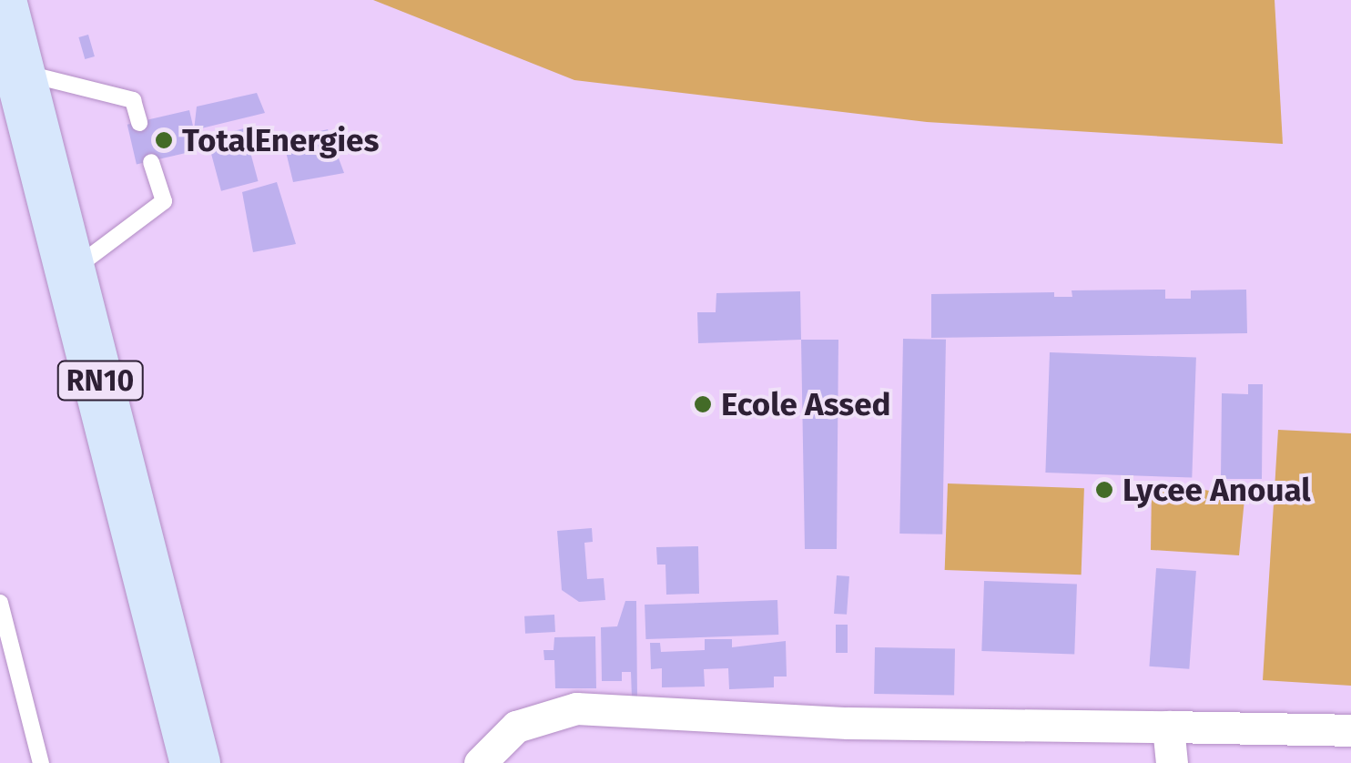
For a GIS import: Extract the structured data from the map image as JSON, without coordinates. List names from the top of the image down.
{
  "streets": {
    "main road": ["RN10"]
  },
  "places": ["TotalEnergies", "Ecole Assed", "Lycee Anoual"]
}
